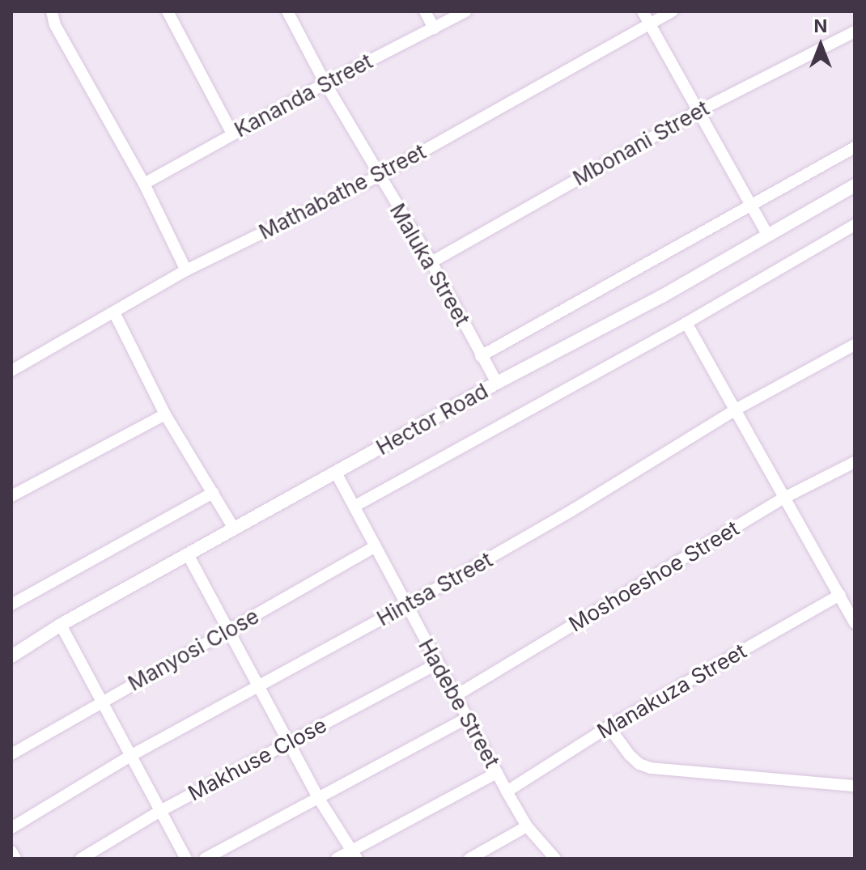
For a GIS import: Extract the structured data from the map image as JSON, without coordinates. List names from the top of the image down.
{
  "streets": {
    "street": [
      "Kananda Street",
      "Mbonani Street",
      "Mathabathe Street",
      "Maluka Street",
      "Hector Road",
      "Moshoeshoe Street",
      "Hintsa Street",
      "Manyosi Close",
      "Manakuza Street",
      "Hadebe Street",
      "Makhuse Close"
    ]
  },
  "crossings": [
    ["Kananda Street", "Maluka Street"],
    ["Mbonani Street", "Maluka Street"],
    ["Mathabathe Street", "Maluka Street"],
    ["Maluka Street", "Hector Road"],
    ["Hector Road", "Hadebe Street"],
    ["Moshoeshoe Street", "Hadebe Street"],
    ["Hintsa Street", "Hadebe Street"],
    ["Manyosi Close", "Hadebe Street"],
    ["Manakuza Street", "Hadebe Street"],
    ["Hadebe Street", "Makhuse Close"]
  ],
  "north": "top"
}
